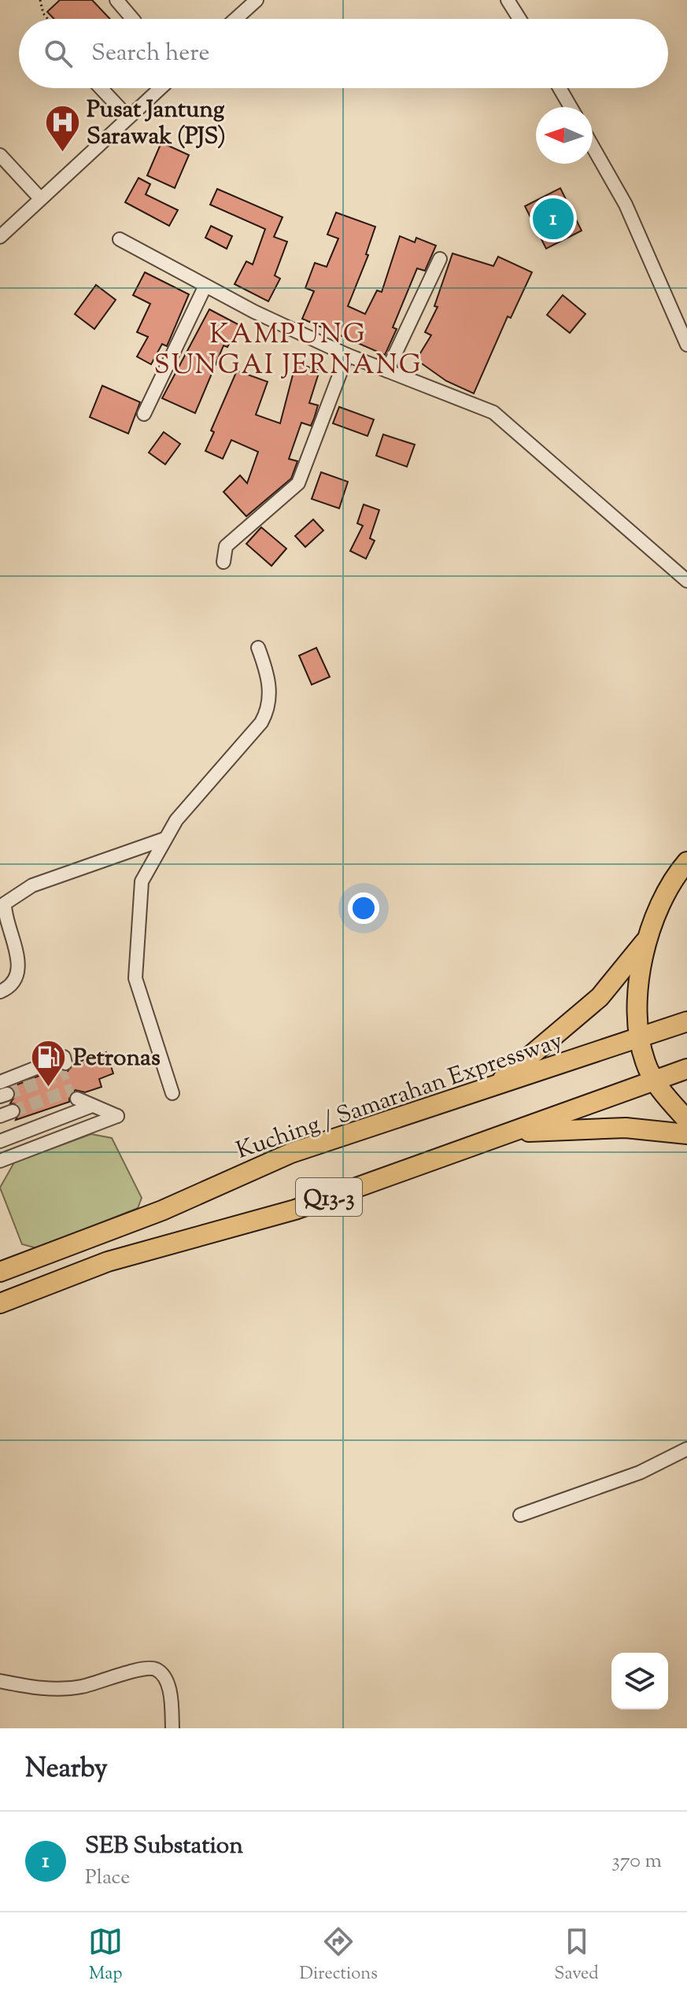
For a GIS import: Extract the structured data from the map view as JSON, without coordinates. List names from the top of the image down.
{
  "streets": {
    "highway": ["Kuching / Samarahan Expressway", "Q13-3"]
  },
  "districts": ["KAMPUNG SUNGAI JERNANG"],
  "places": {
    "hospital": ["Pusat Jantung Sarawak (PJS)"],
    "fuel station": ["Petronas"]
  },
  "north": "left",
  "page": {
    "search": "Search here",
    "pins": "1",
    "heading": "Nearby",
    "list": [
      {
        "mark": "1",
        "name": "SEB Substation",
        "note": "Place",
        "value": "370 m"
      }
    ],
    "nav": ["Map", "Directions", "Saved"]
  }
}
